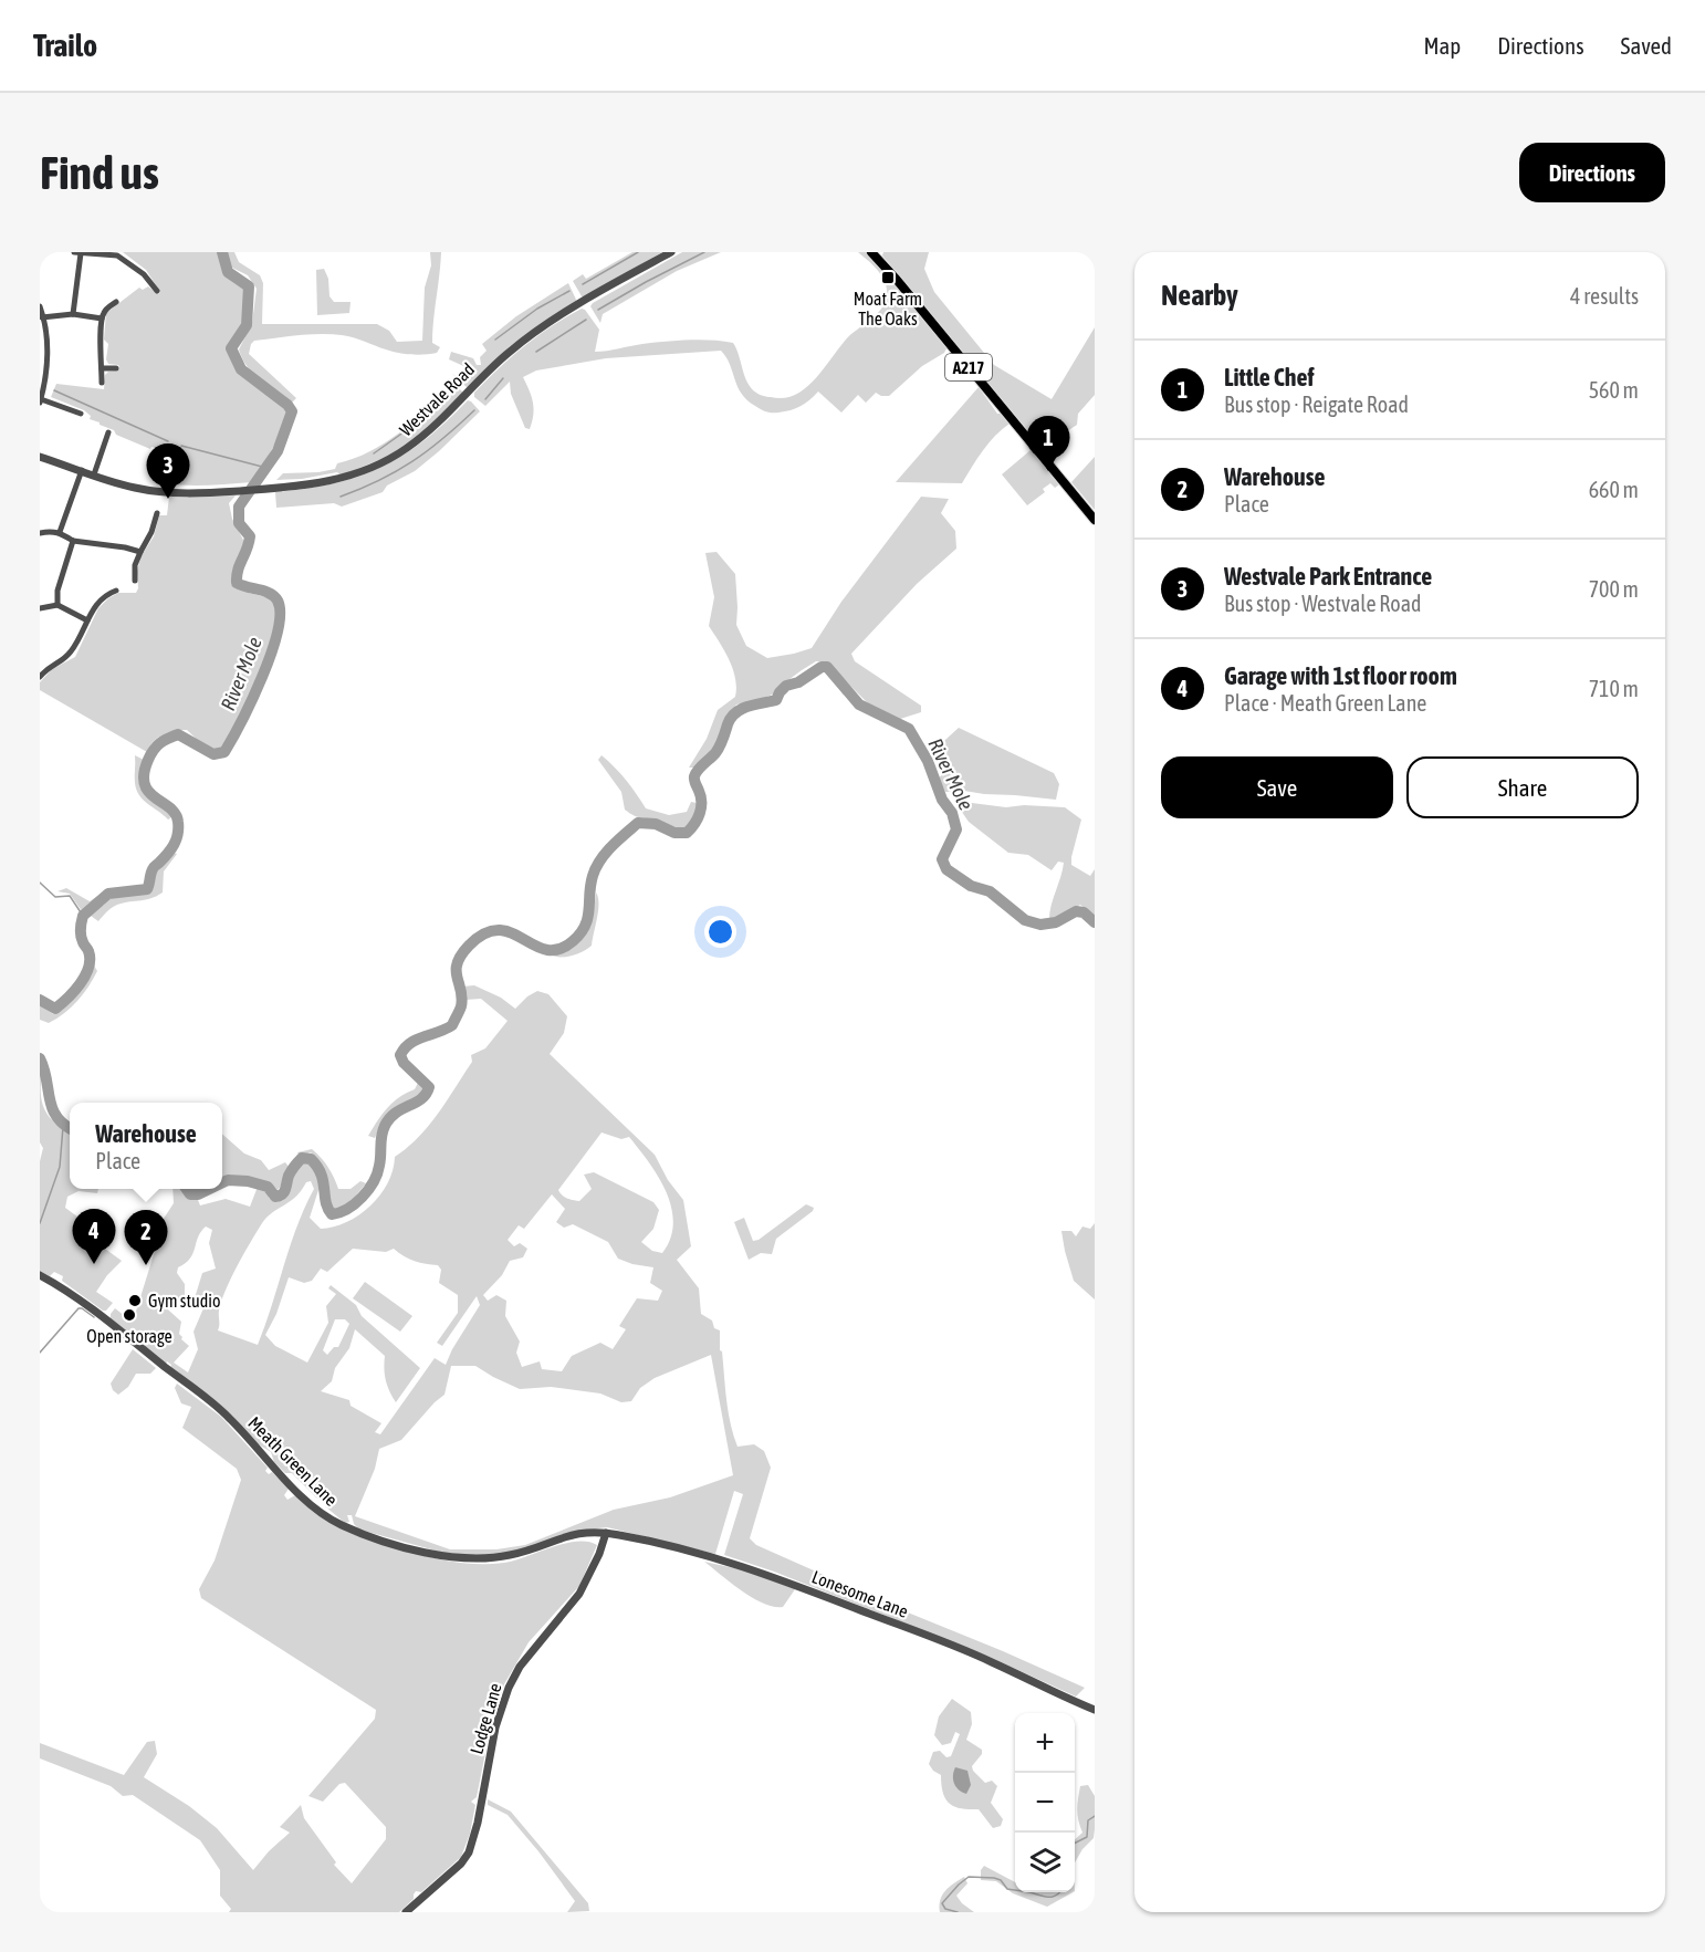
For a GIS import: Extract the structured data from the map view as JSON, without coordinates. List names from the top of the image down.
{
  "streets": {
    "main road": ["A217"],
    "street": [
      "Westvale Road",
      "Meath Green Lane",
      "Lonesome Lane",
      "Lodge Lane"
    ]
  },
  "crossings": [
    ["Meath Green Lane", "Lonesome Lane"],
    ["Meath Green Lane", "Lodge Lane"],
    ["Lonesome Lane", "Lodge Lane"]
  ],
  "water": ["River Mole"],
  "places": {
    "transit": ["Moat Farm The Oaks"],
    "other": ["Gym studio", "Open storage"]
  },
  "page": {
    "header": "Trailo",
    "nav": ["Map", "Directions", "Saved"],
    "buttons": [
      "Directions",
      ["Save", "Share"]
    ],
    "title": "Find us",
    "heading": ["Nearby", "4 results"],
    "list": [
      {
        "mark": "1",
        "name": "Little Chef",
        "note": "Bus stop · Reigate Road",
        "value": "560 m"
      },
      {
        "mark": "2",
        "name": "Warehouse",
        "note": "Place",
        "value": "660 m"
      },
      {
        "mark": "3",
        "name": "Westvale Park Entrance",
        "note": "Bus stop · Westvale Road",
        "value": "700 m"
      },
      {
        "mark": "4",
        "name": "Garage with 1st floor room",
        "note": "Place · Meath Green Lane",
        "value": "710 m"
      }
    ],
    "pins": [
      "1",
      "3",
      "4",
      "2"
    ],
    "popup": ["Warehouse", "Place"],
    "map_buttons": ["+", "−"]
  }
}
